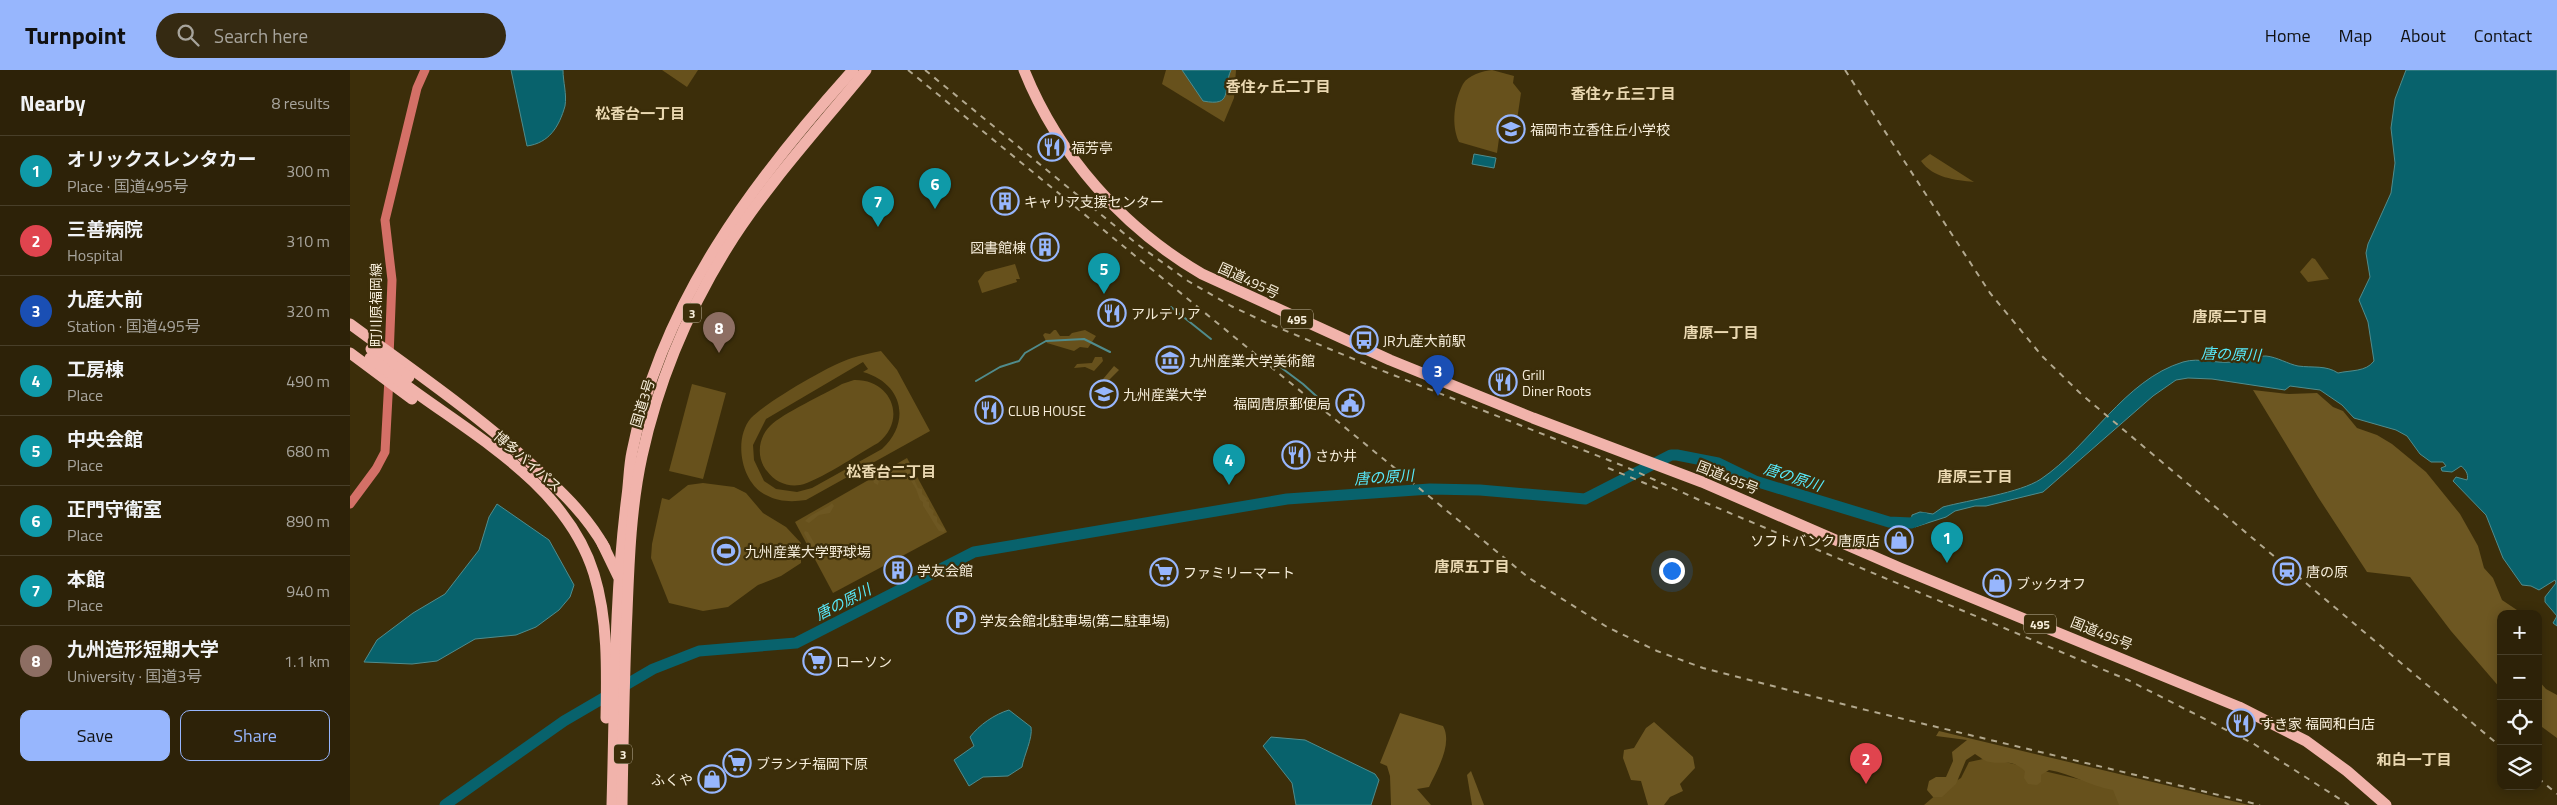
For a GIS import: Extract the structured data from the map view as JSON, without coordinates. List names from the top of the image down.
{
  "streets": {
    "highway": [
      "国道495号",
      "3",
      "495",
      "国道3号",
      "博多バイパス"
    ],
    "main road": ["町川原福岡線"]
  },
  "crossings": [
    ["3", "国道3号"],
    ["国道3号", "博多バイパス"]
  ],
  "districts": [
    "香住ヶ丘二丁目",
    "香住ヶ丘三丁目",
    "松香台一丁目",
    "唐原二丁目",
    "唐原一丁目",
    "松香台二丁目",
    "唐原三丁目",
    "唐原五丁目",
    "和白一丁目"
  ],
  "water": ["唐の原川"],
  "places": {
    "school or university": ["福岡市立香住丘小学校", "九州産業大学"],
    "restaurant": [
      "福芳亭",
      "アルテリア",
      "Grill Diner Roots",
      "CLUB HOUSE",
      "さか井",
      "すき家 福岡和白店"
    ],
    "building": ["キャリア支援センター", "図書館棟", "学友会館"],
    "bus stop": ["JR九産大前駅"],
    "museum": ["九州産業大学美術館"],
    "public building": ["福岡唐原郵便局"],
    "shop": ["ソフトバンク 唐原店", "ブックオフ", "ふくや"],
    "sports": ["九州産業大学野球場"],
    "station": ["唐の原"],
    "supermarket": ["ファミリーマート", "ローソン", "ブランチ福岡下原"],
    "parking": ["学友会館北駐車場(第二駐車場)"]
  },
  "page": {
    "header": "Turnpoint",
    "search": "Search here",
    "nav": [
      "Home",
      "Map",
      "About",
      "Contact"
    ],
    "heading": ["Nearby", "8 results"],
    "list": [
      {
        "mark": "1",
        "name": "オリックスレンタカー",
        "note": "Place · 国道495号",
        "value": "300 m"
      },
      {
        "mark": "2",
        "name": "三善病院",
        "note": "Hospital",
        "value": "310 m"
      },
      {
        "mark": "3",
        "name": "九産大前",
        "note": "Station · 国道495号",
        "value": "320 m"
      },
      {
        "mark": "4",
        "name": "工房棟",
        "note": "Place",
        "value": "490 m"
      },
      {
        "mark": "5",
        "name": "中央会館",
        "note": "Place",
        "value": "680 m"
      },
      {
        "mark": "6",
        "name": "正門守衛室",
        "note": "Place",
        "value": "890 m"
      },
      {
        "mark": "7",
        "name": "本館",
        "note": "Place",
        "value": "940 m"
      },
      {
        "mark": "8",
        "name": "九州造形短期大学",
        "note": "University · 国道3号",
        "value": "1.1 km"
      }
    ],
    "pins": [
      "6",
      "7",
      "5",
      "8",
      "3",
      "4",
      "1",
      "2"
    ],
    "map_buttons": ["+", "−"],
    "buttons": ["Save", "Share"]
  }
}
